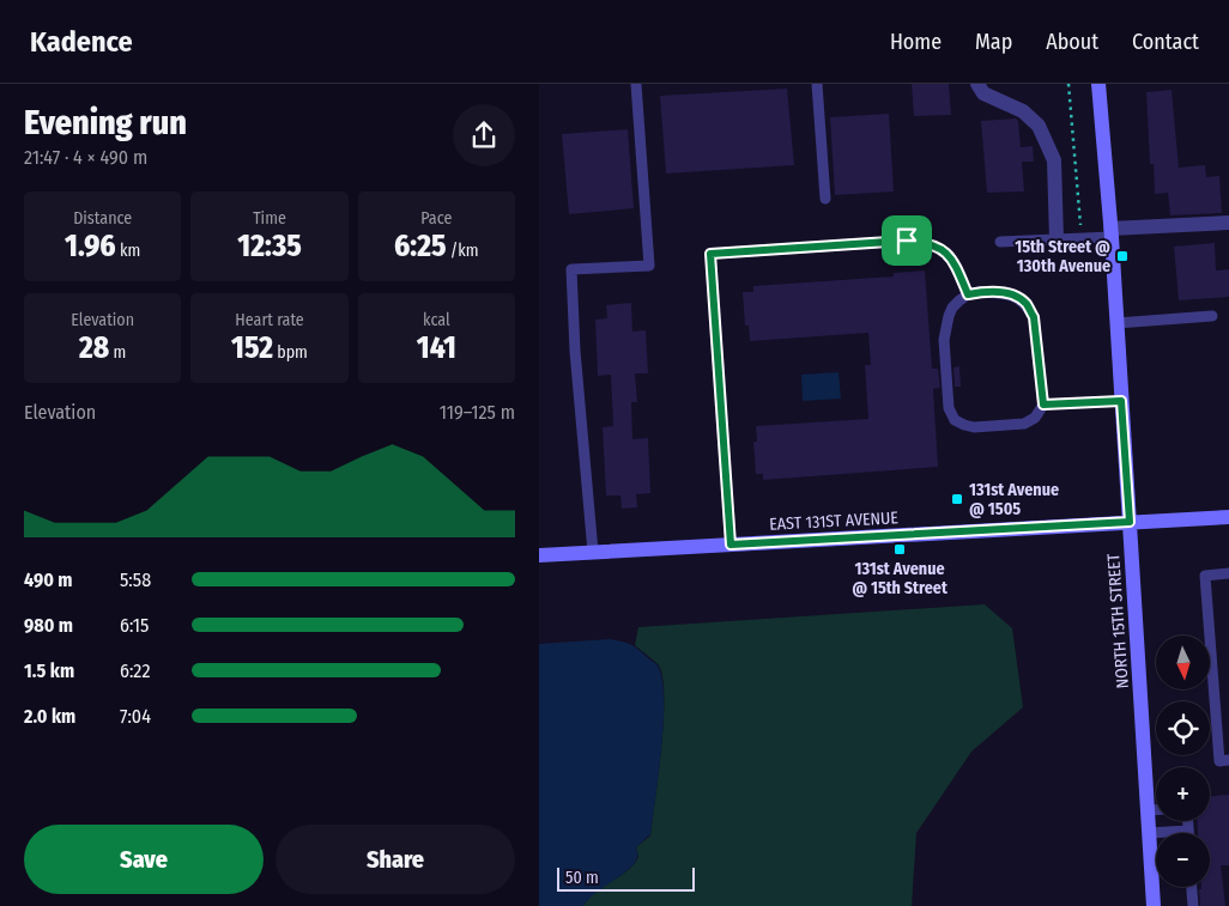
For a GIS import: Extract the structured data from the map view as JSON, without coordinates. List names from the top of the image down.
{
  "streets": {
    "street": ["EAST 131ST AVENUE", "NORTH 15TH STREET"]
  },
  "crossings": [
    ["EAST 131ST AVENUE", "NORTH 15TH STREET"]
  ],
  "places": {
    "transit": ["15th Street @ 130th Avenue", "131st Avenue @ 1505", "131st Avenue @ 15th Street"]
  },
  "scale_bar": "50 m",
  "north": "bottom",
  "page": {
    "header": "Kadence",
    "nav": [
      "Home",
      "Map",
      "About",
      "Contact"
    ],
    "heading": ["Evening run", "21:47 · 4 × 490 m"],
    "stats": [
      ["Distance", "1.96 km"],
      ["Time", "12:35"],
      ["Pace", "6:25 /km"],
      ["Elevation", "28 m"],
      ["Heart rate", "152 bpm"],
      ["kcal", "141"]
    ],
    "chart": ["Elevation", "119–125 m"],
    "list": [
      {
        "name": "490 m",
        "note": "5:58"
      },
      {
        "name": "980 m",
        "note": "6:15"
      },
      {
        "name": "1.5 km",
        "note": "6:22"
      },
      {
        "name": "2.0 km",
        "note": "7:04"
      }
    ],
    "map_buttons": ["+", "−"],
    "buttons": ["Save", "Share"],
    "scale": "50 m"
  }
}
